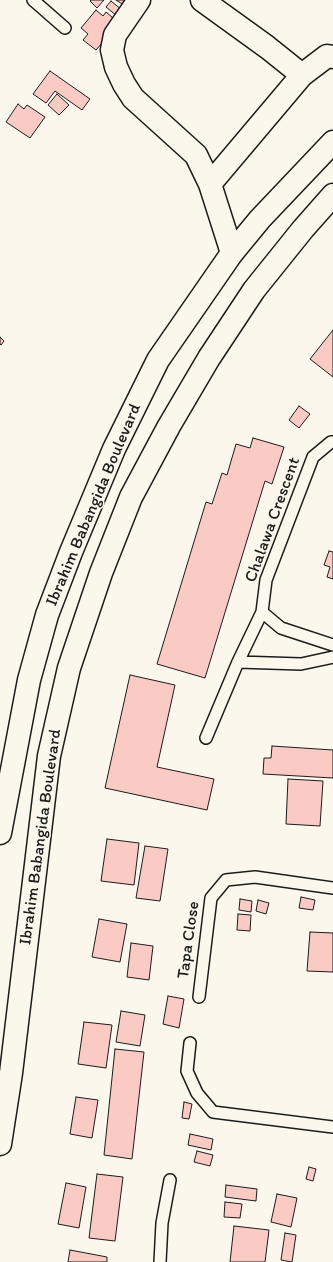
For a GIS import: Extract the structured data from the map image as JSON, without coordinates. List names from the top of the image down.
{
  "streets": {
    "street": ["Ibrahim Babangida Boulevard"],
    "lane": ["Chalawa Crescent", "Tapa Close"]
  }
}
